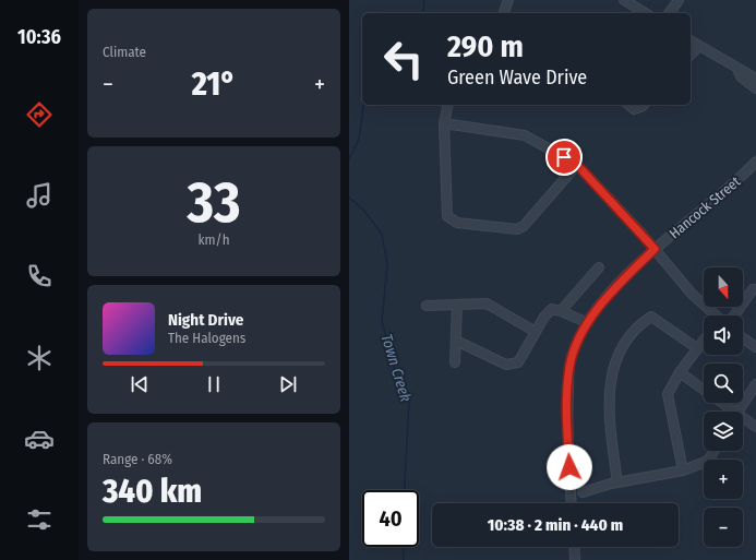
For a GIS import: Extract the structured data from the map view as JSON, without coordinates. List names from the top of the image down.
{
  "streets": {
    "street": ["Hancock Street"]
  },
  "water": ["Town Creek"],
  "north": "bottom",
  "page": {
    "tabs": "10:36",
    "tile": [
      "Climate",
      ["33", "km/h"],
      ["Range · 68%", "340 km"]
    ],
    "turn": ["290 m", "Green Wave Drive"],
    "heat": ["−", "21°", "+"],
    "map_buttons": ["+", "−"],
    "song": ["Night Drive", "The Halogens"],
    "limit": "40",
    "trip": "10:38 · 2 min · 440 m"
  }
}
